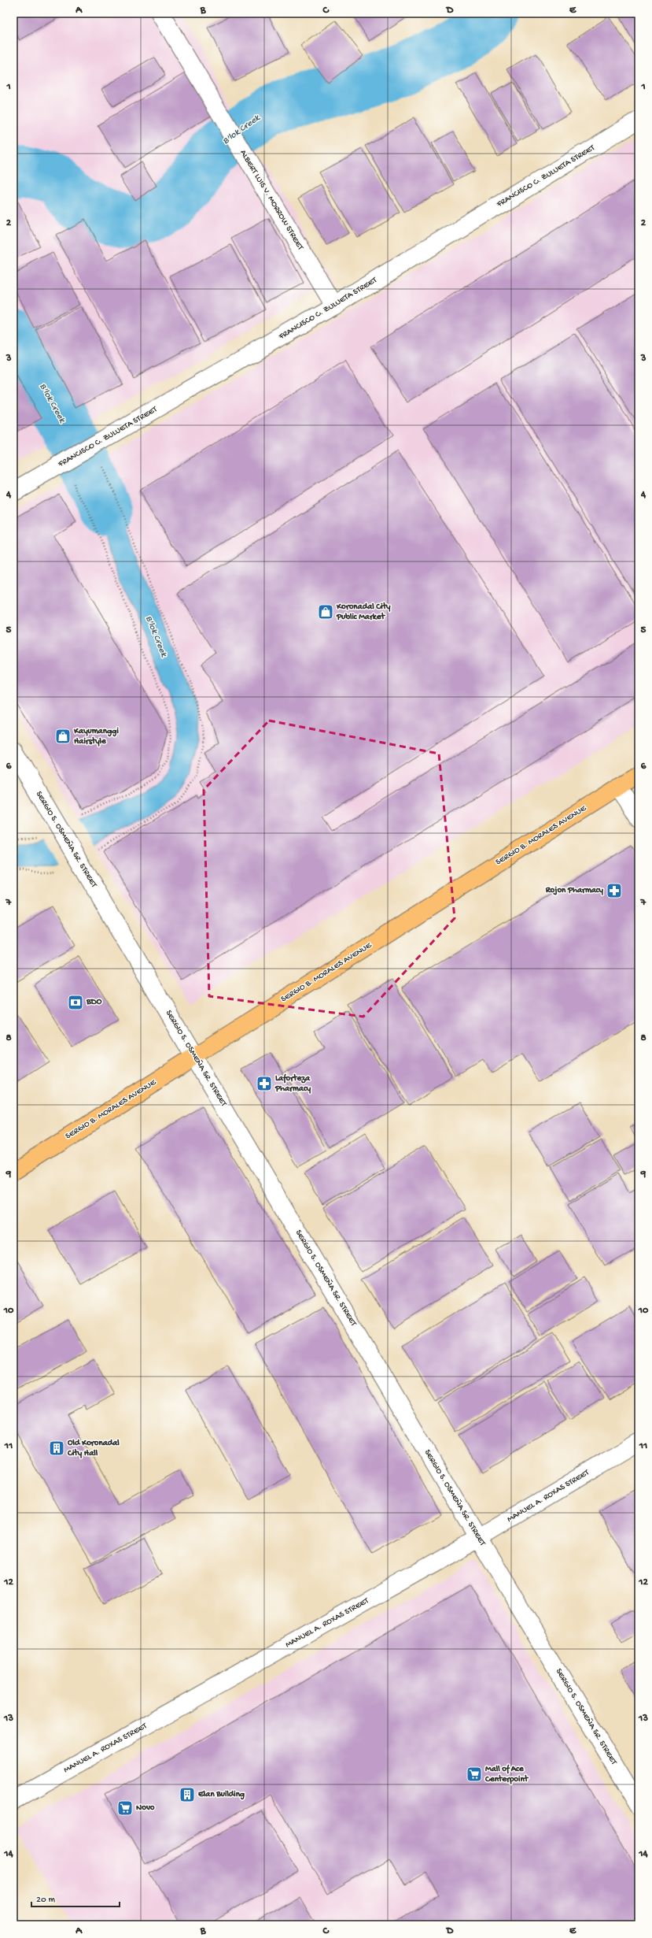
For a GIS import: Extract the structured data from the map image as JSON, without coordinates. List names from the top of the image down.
{
  "streets": {
    "main road": ["SERGIO B. MORALES AVENUE"],
    "street": [
      "FRANCISCO C. ZULUETA STREET",
      "ALBERT LUIS V. MORROW STREET",
      "SERGIO S. OSMEÑA SR. STREET",
      "MANUEL A. ROXAS STREET"
    ]
  },
  "crossings": [
    ["FRANCISCO C. ZULUETA STREET", "ALBERT LUIS V. MORROW STREET"],
    ["SERGIO B. MORALES AVENUE", "SERGIO S. OSMEÑA SR. STREET"],
    ["SERGIO S. OSMEÑA SR. STREET", "MANUEL A. ROXAS STREET"]
  ],
  "water": ["B'lok Creek"],
  "places": {
    "shop": ["Koronadal City Public Market", "Kayumanggi Hairstyle"],
    "pharmacy": ["Rojon Pharmacy", "Laforteza Pharmacy"],
    "bank": ["BDO"],
    "building": ["Old Koronadal City Hall", "Elan Building"],
    "supermarket": ["Mall of Ace Centerpoint", "Novo"]
  },
  "scale_bar": "20 m",
  "grid": {
    "columns": [
      "A",
      "B",
      "C",
      "D",
      "E"
    ],
    "rows": [
      "1",
      "2",
      "3",
      "4",
      "5",
      "6",
      "7",
      "8",
      "9",
      "10",
      "11",
      "12",
      "13",
      "14"
    ]
  }
}
